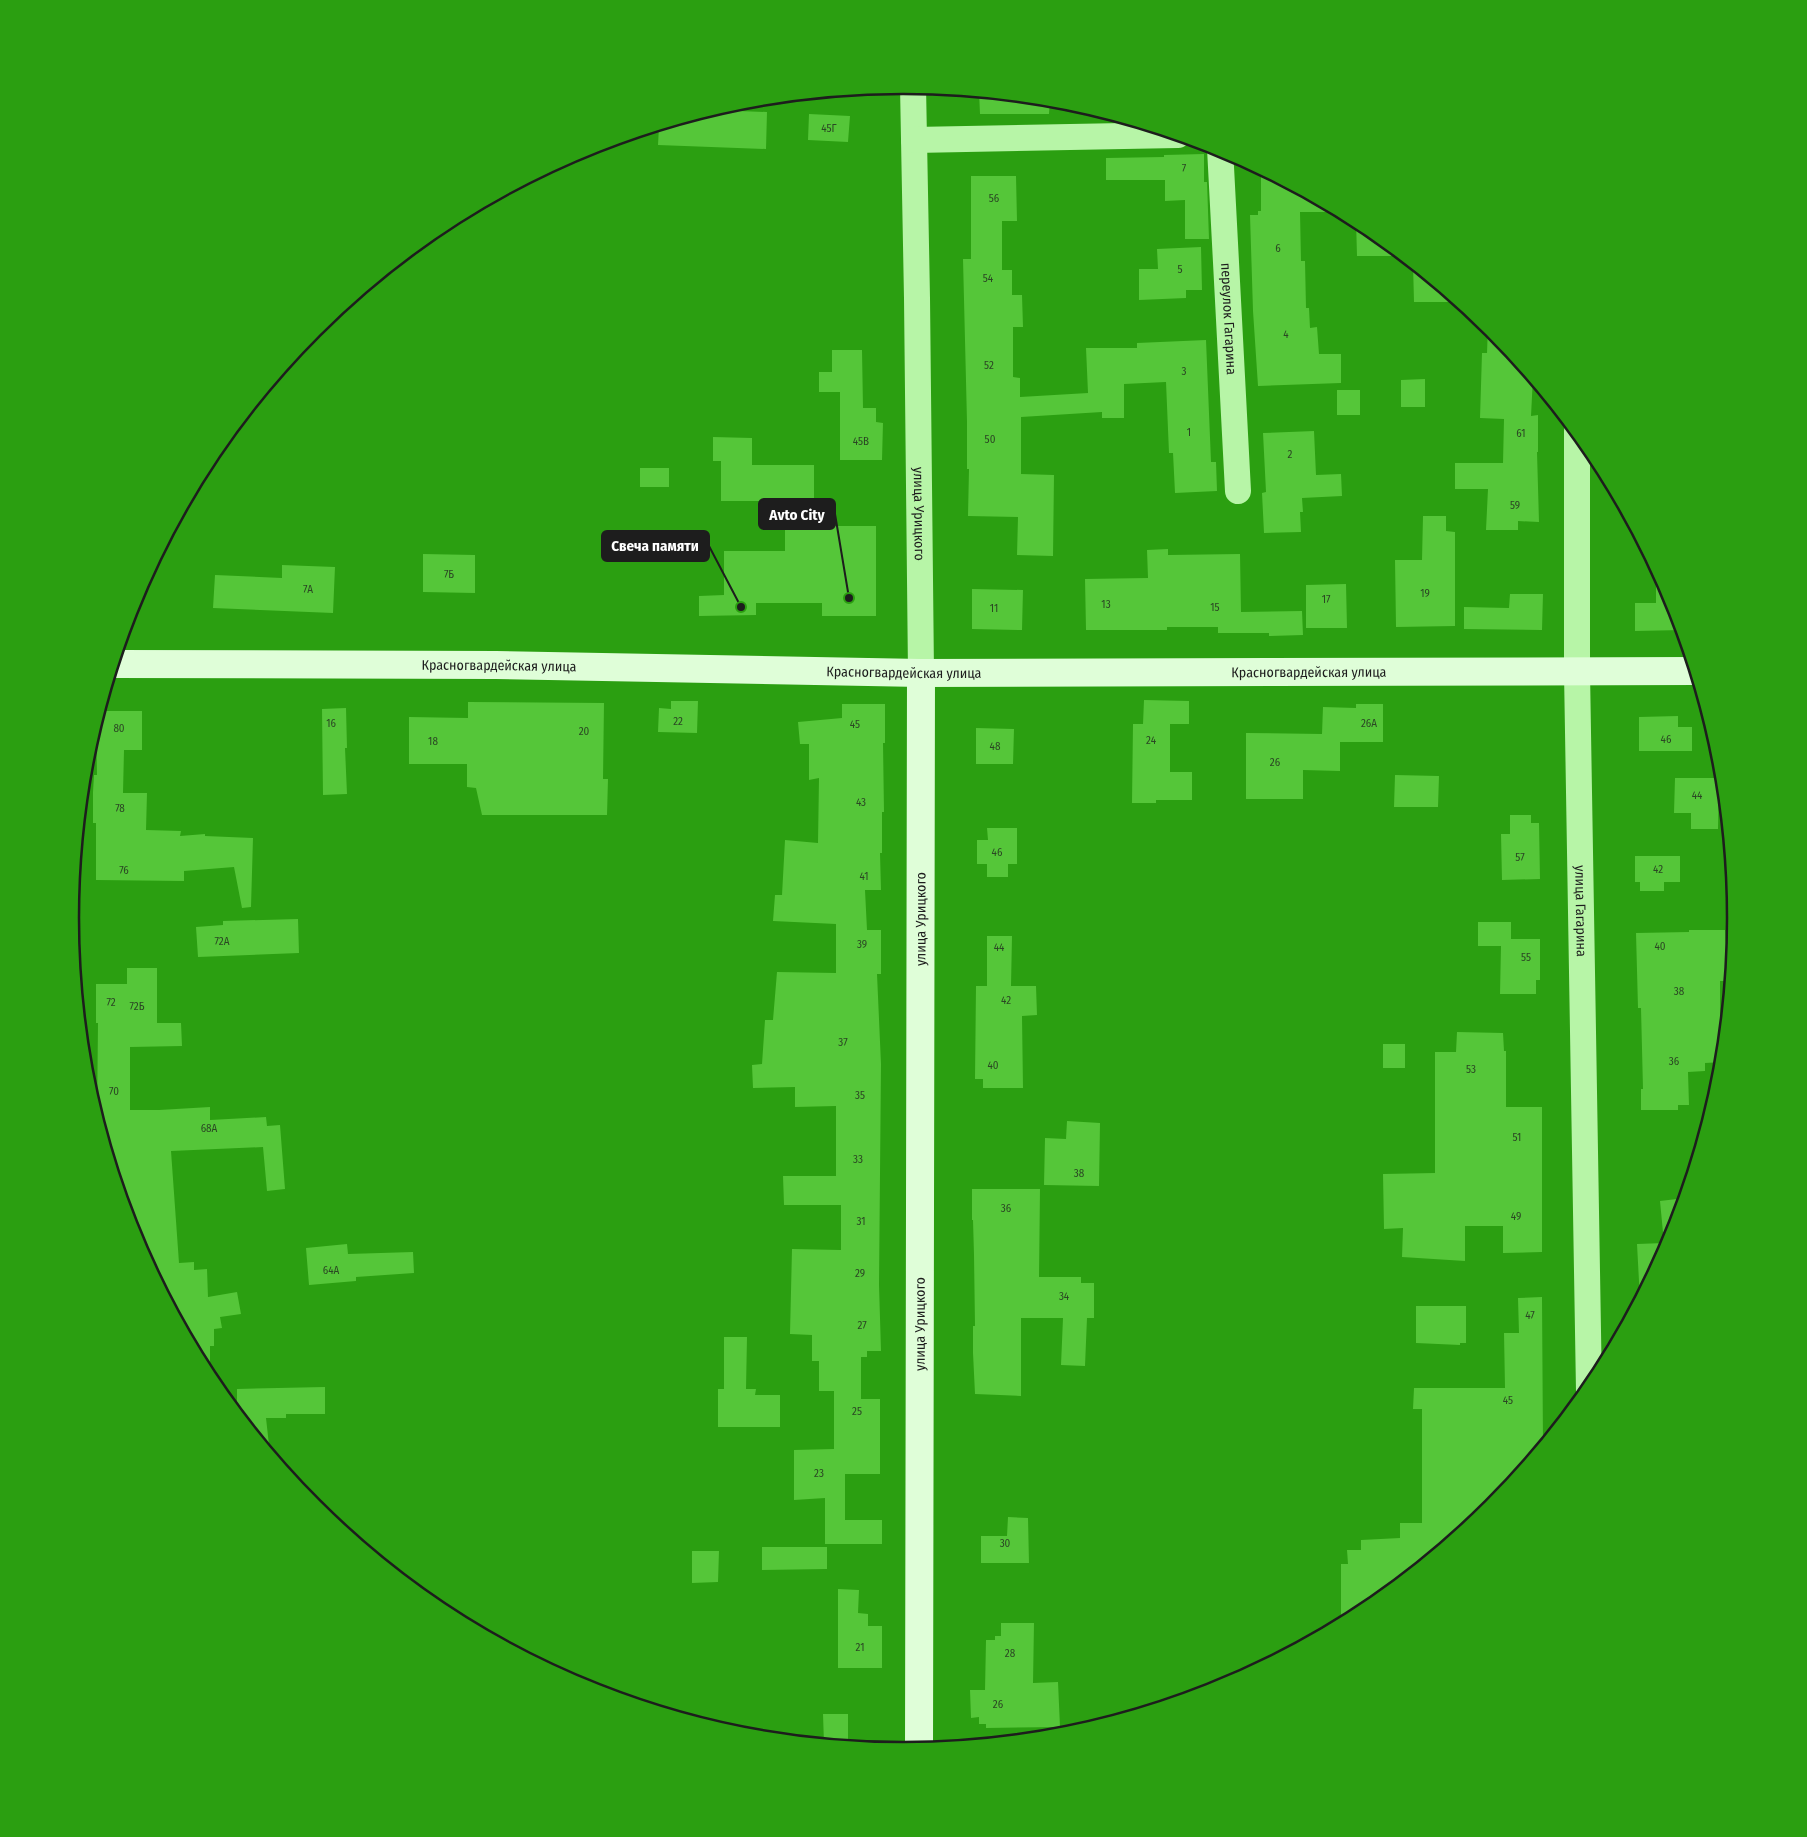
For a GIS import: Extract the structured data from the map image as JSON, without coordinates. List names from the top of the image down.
{
  "streets": {
    "main road": ["улица Урицкого", "Красногвардейская улица"],
    "street": ["переулок Гагарина", "улица Гагарина"]
  },
  "crossings": [
    ["улица Урицкого", "Красногвардейская улица"],
    ["Красногвардейская улица", "улица Гагарина"]
  ],
  "places": ["Avto City", "Свеча памяти"],
  "house_numbers": [
    "45Г",
    "7",
    "56",
    "6",
    "5",
    "54",
    "4",
    "52",
    "3",
    "1",
    "61",
    "50",
    "45В",
    "2",
    "59",
    "7Б",
    "7А",
    "19",
    "17",
    "13",
    "15",
    "11",
    "22",
    "16",
    "26А",
    "45",
    "80",
    "20",
    "46",
    "24",
    "18",
    "48",
    "26",
    "44",
    "43",
    "78",
    "46",
    "57",
    "42",
    "76",
    "41",
    "72А",
    "39",
    "40",
    "44",
    "55",
    "38",
    "42",
    "72",
    "72Б",
    "37",
    "36",
    "40",
    "53",
    "70",
    "35",
    "68А",
    "51",
    "33",
    "38",
    "36",
    "49",
    "31",
    "64А",
    "29",
    "34",
    "47",
    "27",
    "45",
    "25",
    "23",
    "30",
    "21",
    "28",
    "26"
  ]
}
